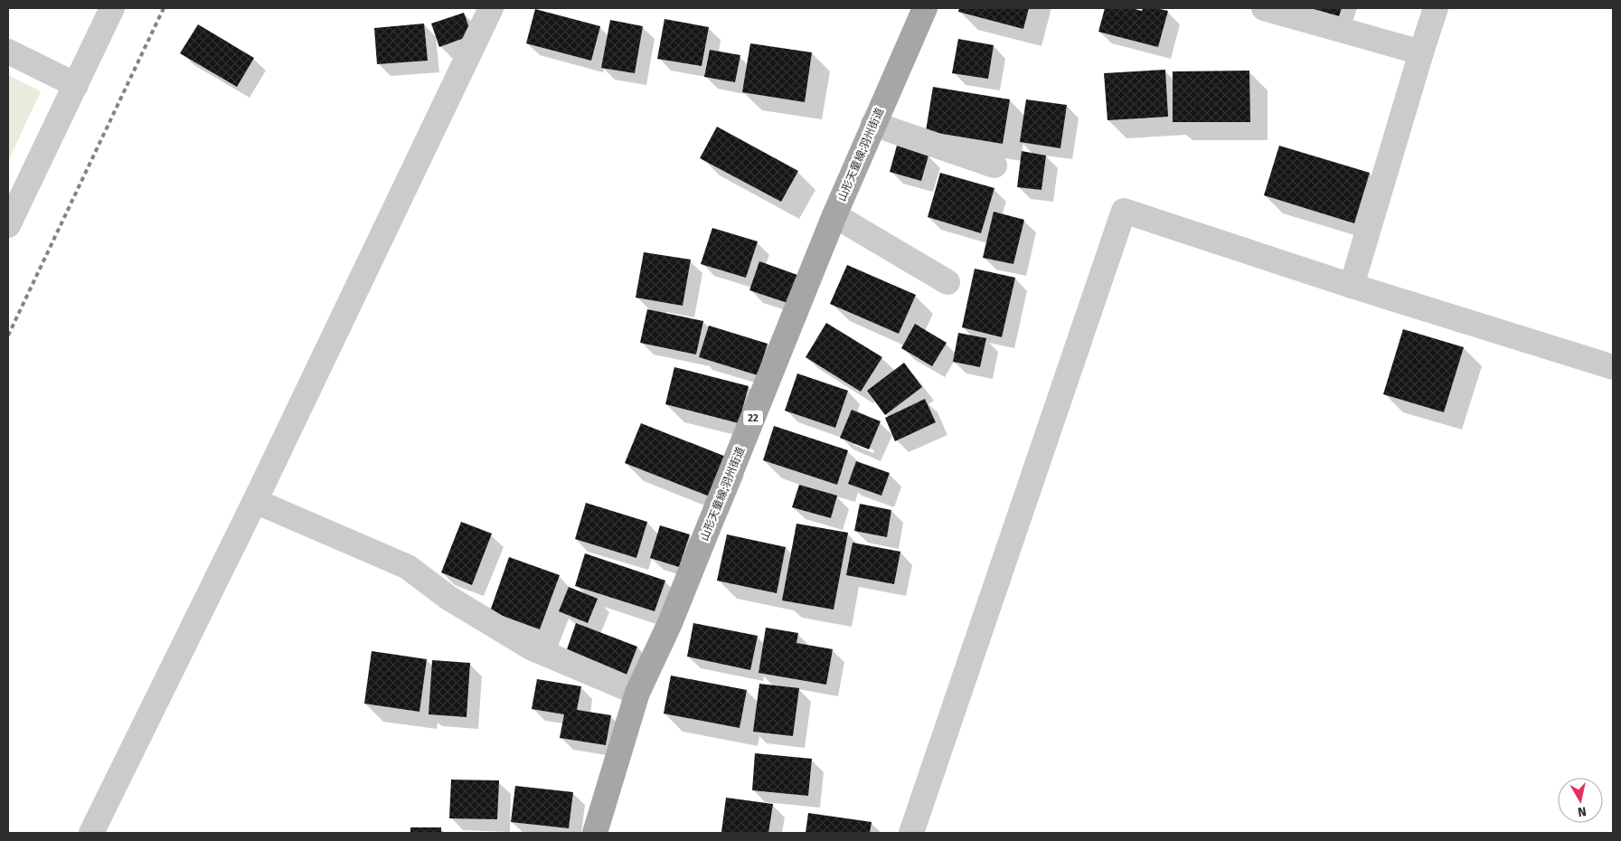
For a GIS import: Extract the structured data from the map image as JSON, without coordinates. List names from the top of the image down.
{
  "streets": {
    "main road": ["山形天童線;羽州街道", "22"]
  },
  "north": "bottom"
}
